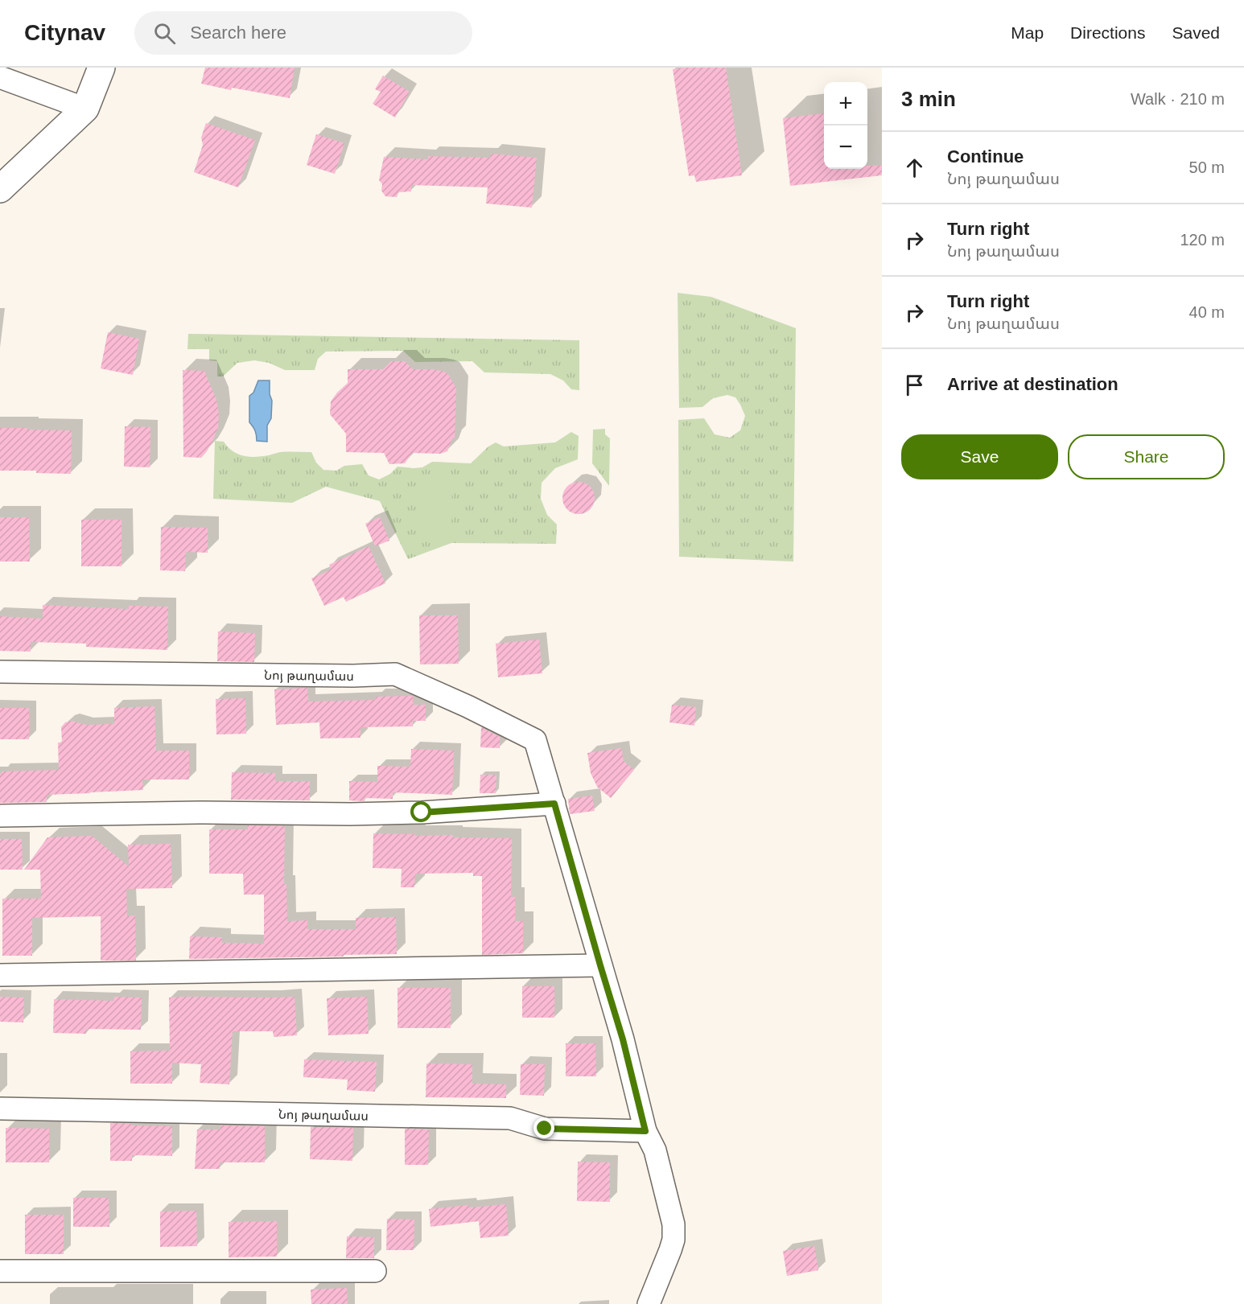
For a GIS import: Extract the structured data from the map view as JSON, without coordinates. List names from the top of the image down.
{
  "streets": {
    "street": ["Նոյ թաղամաս"]
  },
  "page": {
    "header": "Citynav",
    "search": "Search here",
    "nav": ["Map", "Directions", "Saved"],
    "heading": ["3 min", "Walk · 210 m"],
    "map_buttons": ["+", "−"],
    "list": [
      ["Continue", "Նոյ թաղամաս", "50 m"],
      ["Turn right", "Նոյ թաղամաս", "120 m"],
      ["Turn right", "Նոյ թաղամաս", "40 m"],
      "Arrive at destination"
    ],
    "buttons": ["Save", "Share"]
  }
}
